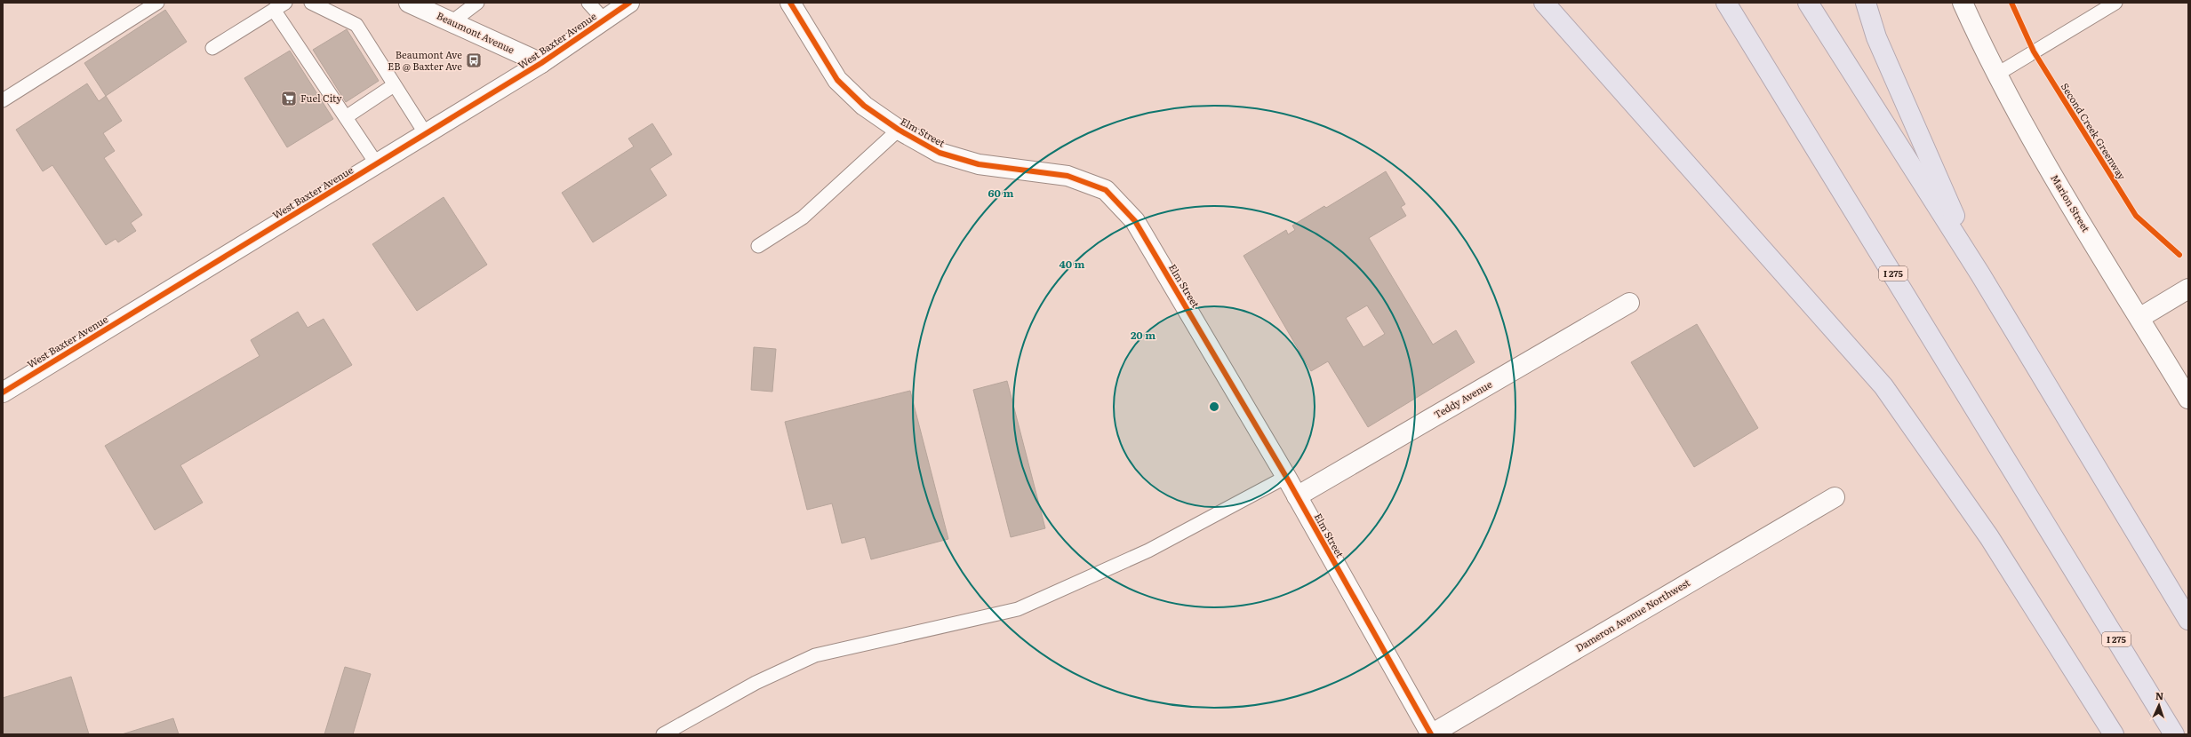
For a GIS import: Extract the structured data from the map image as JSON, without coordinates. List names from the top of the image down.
{
  "streets": {
    "highway": ["I 275"],
    "street": [
      "Beaumont Avenue",
      "West Baxter Avenue",
      "Elm Street",
      "Marion Street",
      "Teddy Avenue",
      "Dameron Avenue Northwest"
    ],
    "cycle path": ["Second Creek Greenway"]
  },
  "crossings": [
    ["Beaumont Avenue", "West Baxter Avenue"],
    ["Elm Street", "Teddy Avenue"],
    ["Elm Street", "Dameron Avenue Northwest"]
  ],
  "places": {
    "bus stop": ["Beaumont Ave EB @ Baxter Ave"],
    "supermarket": ["Fuel City"]
  },
  "north": "top",
  "rings": ["60 m", "40 m", "20 m"]
}
